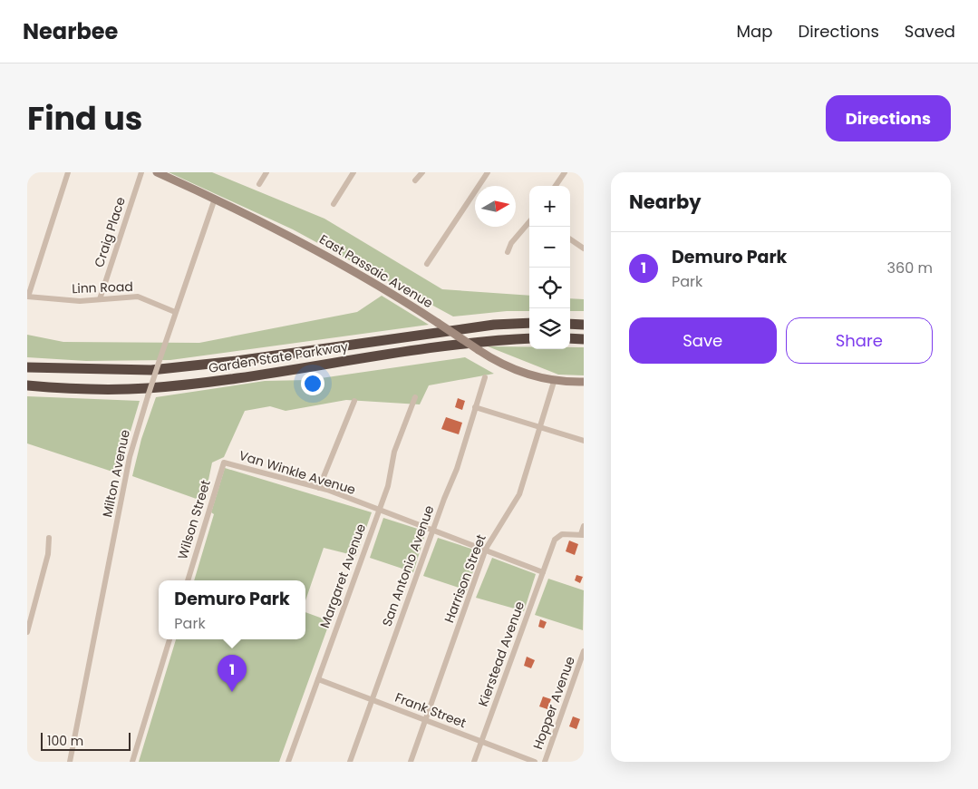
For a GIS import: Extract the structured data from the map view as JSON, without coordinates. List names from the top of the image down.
{
  "streets": {
    "highway": ["Garden State Parkway"],
    "main road": ["East Passaic Avenue"],
    "street": [
      "Craig Place",
      "Linn Road",
      "Van Winkle Avenue",
      "Milton Avenue",
      "Wilson Street",
      "San Antonio Avenue",
      "Margaret Avenue",
      "Harrison Street",
      "Kierstead Avenue",
      "Hopper Avenue",
      "Frank Street"
    ]
  },
  "crossings": [
    ["Craig Place", "Linn Road"],
    ["East Passaic Avenue", "Milton Avenue"],
    ["East Passaic Avenue", "Harrison Street"],
    ["Linn Road", "Milton Avenue"],
    ["Van Winkle Avenue", "Wilson Street"],
    ["Van Winkle Avenue", "San Antonio Avenue"],
    ["Van Winkle Avenue", "Margaret Avenue"],
    ["Van Winkle Avenue", "Harrison Street"],
    ["Van Winkle Avenue", "Kierstead Avenue"],
    ["San Antonio Avenue", "Frank Street"],
    ["Margaret Avenue", "Frank Street"],
    ["Harrison Street", "Frank Street"],
    ["Kierstead Avenue", "Frank Street"]
  ],
  "scale_bar": "100 m",
  "north": "right",
  "page": {
    "header": "Nearbee",
    "nav": ["Map", "Directions", "Saved"],
    "title": "Find us",
    "buttons": [
      "Directions",
      ["Save", "Share"]
    ],
    "heading": "Nearby",
    "map_buttons": ["+", "−"],
    "list": [
      {
        "mark": "1",
        "name": "Demuro Park",
        "note": "Park",
        "value": "360 m"
      }
    ],
    "popup": ["Demuro Park", "Park"],
    "pins": "1",
    "scale": "100 m"
  }
}
